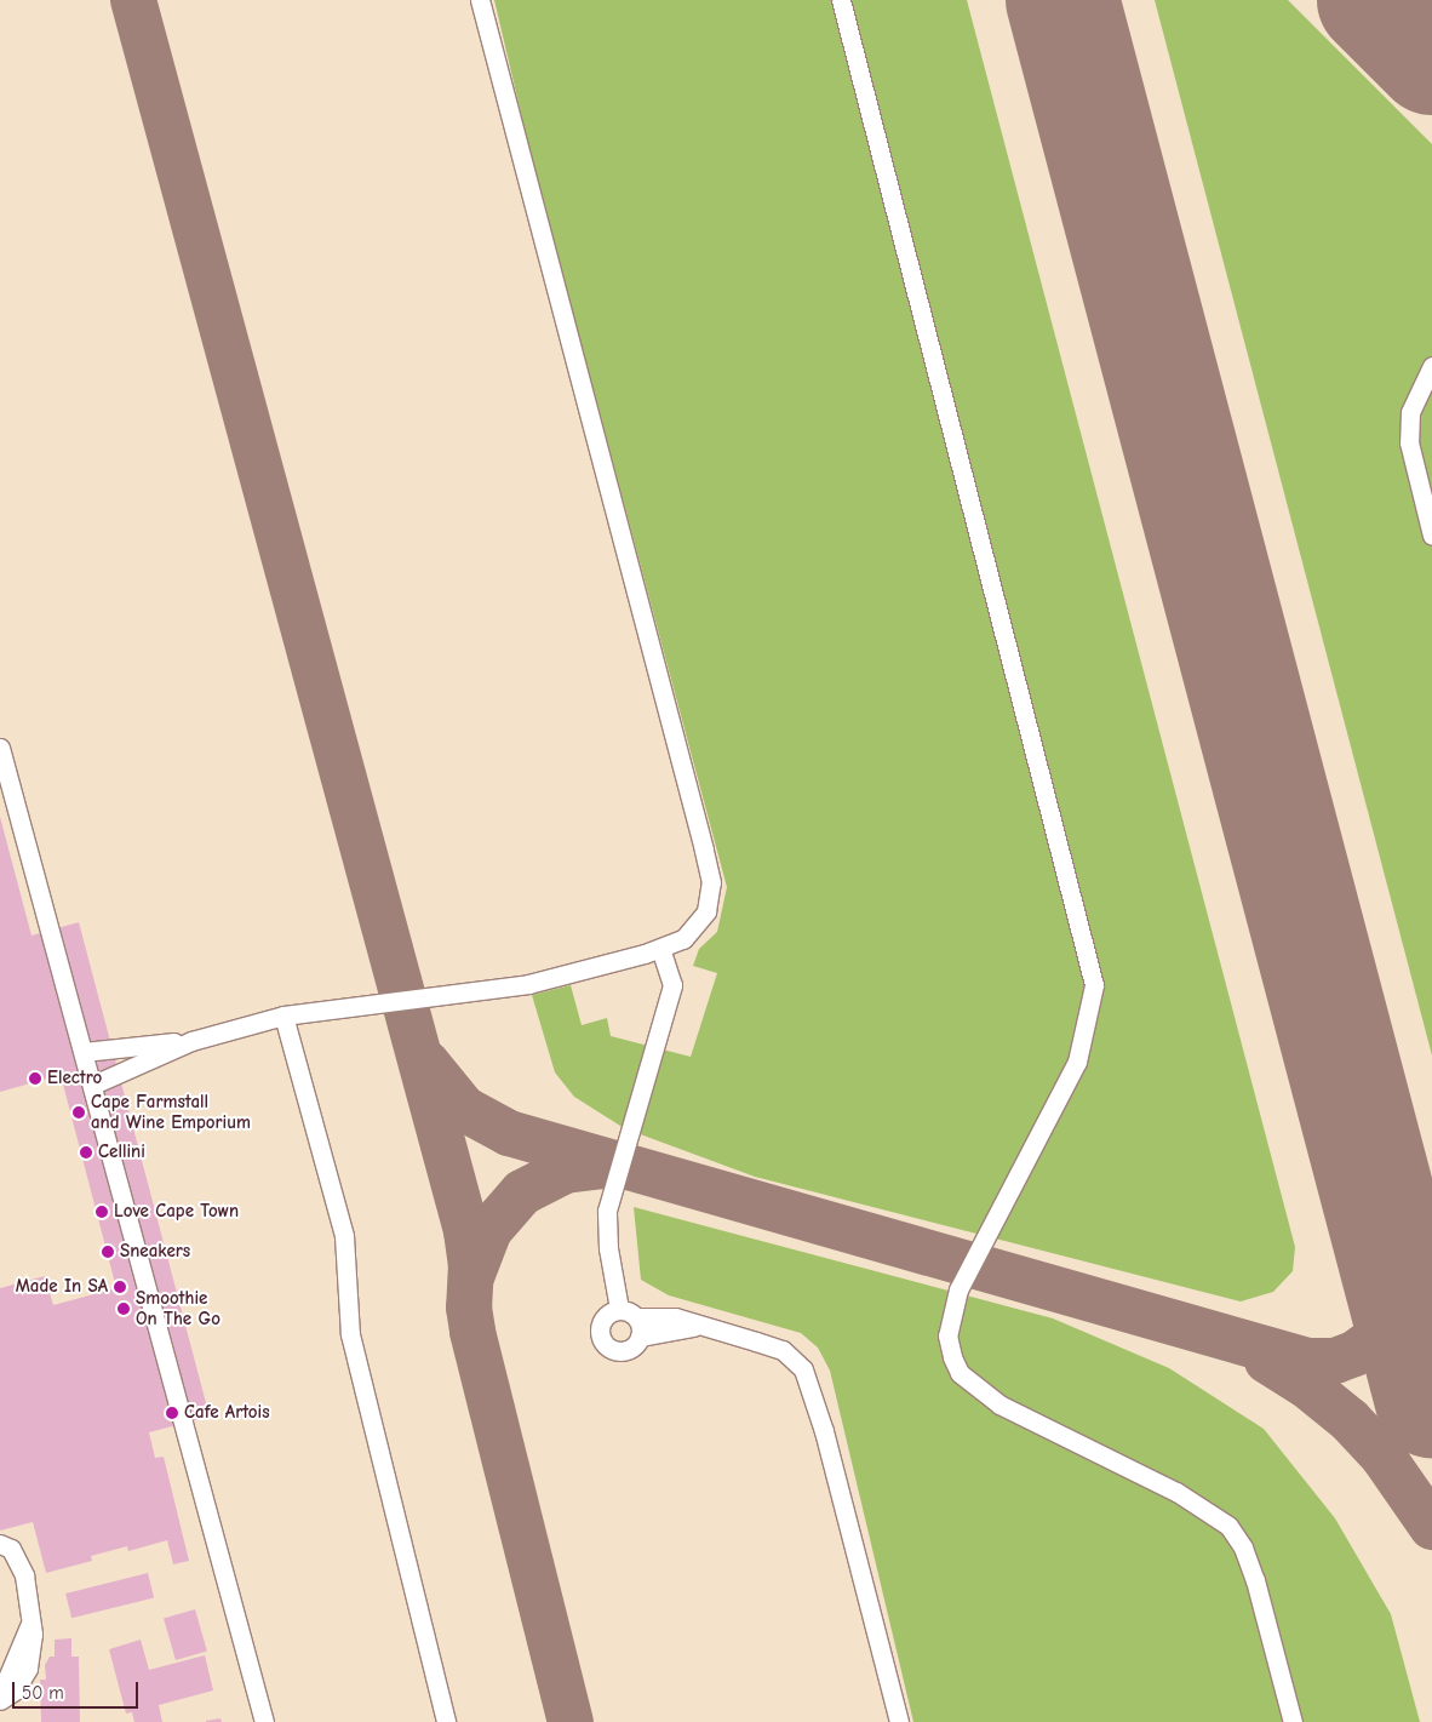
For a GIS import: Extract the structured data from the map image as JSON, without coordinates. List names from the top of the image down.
{
  "places": [
    "Electro",
    "Cape Farmstall and Wine Emporium",
    "Cellini",
    "Love Cape Town",
    "Sneakers",
    "Made In SA",
    "Smoothie On The Go",
    "Cafe Artois"
  ],
  "scale_bar": "50 m"
}
